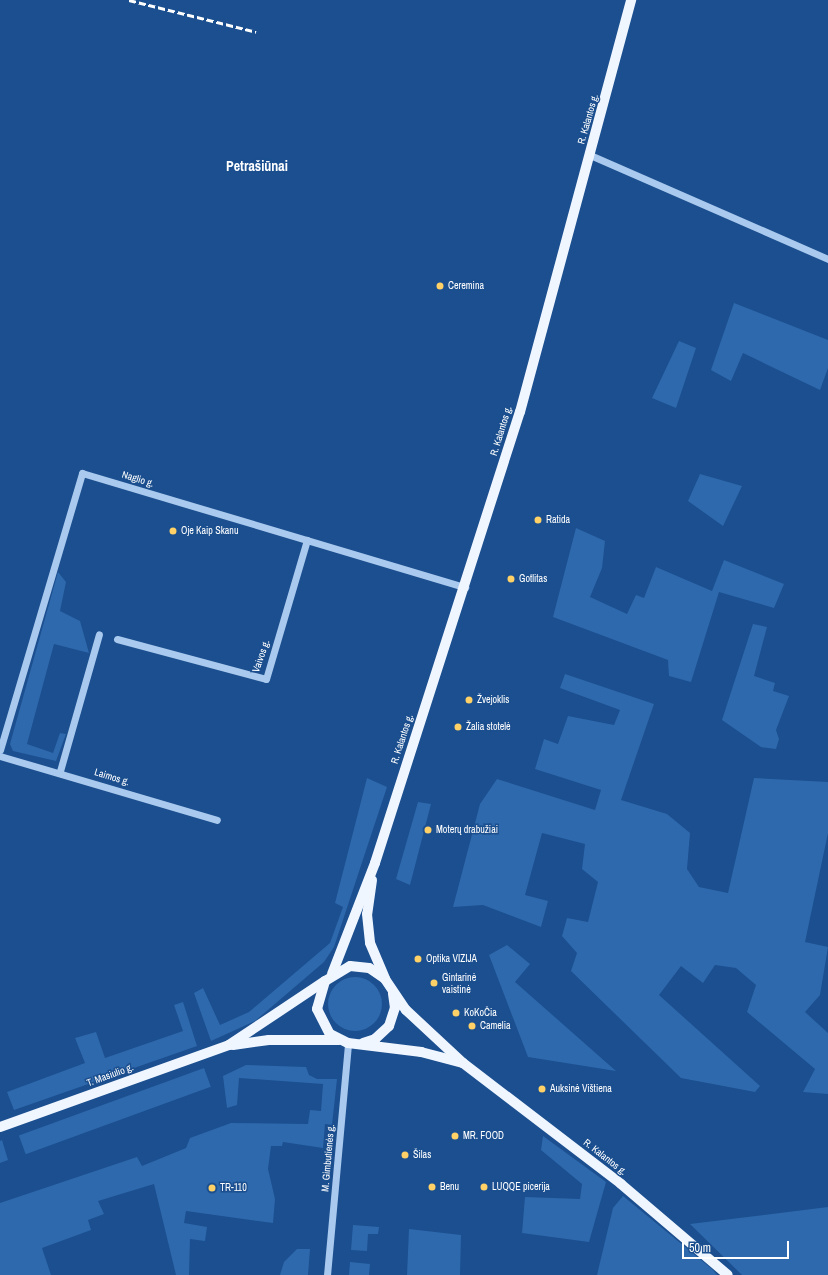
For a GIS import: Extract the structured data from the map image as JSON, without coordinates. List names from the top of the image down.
{
  "streets": {
    "main road": ["R. Kalantos g.", "T. Masiulio g."],
    "street": [
      "Naglio g.",
      "Vaivos g.",
      "Laimos g.",
      "M. Gimbutienės g."
    ]
  },
  "crossings": [
    ["R. Kalantos g.", "Naglio g."],
    ["R. Kalantos g.", "T. Masiulio g."],
    ["R. Kalantos g.", "M. Gimbutienės g."],
    ["Naglio g.", "Vaivos g."],
    ["T. Masiulio g.", "M. Gimbutienės g."]
  ],
  "districts": ["Petrašiūnai"],
  "places": [
    "Ceremina",
    "Ratida",
    "Oje Kaip Skanu",
    "Gotlitas",
    "Žvejoklis",
    "Žalia stotelė",
    "Moterų drabužiai",
    "Optika VIZIJA",
    "Gintarinė vaistinė",
    "KoKoČia",
    "Camelia",
    "Auksinė Vištiena",
    "MR. FOOD",
    "Šilas",
    "Benu",
    "LUQQE picerija",
    "TR-110"
  ],
  "scale_bar": "50 m"
}
